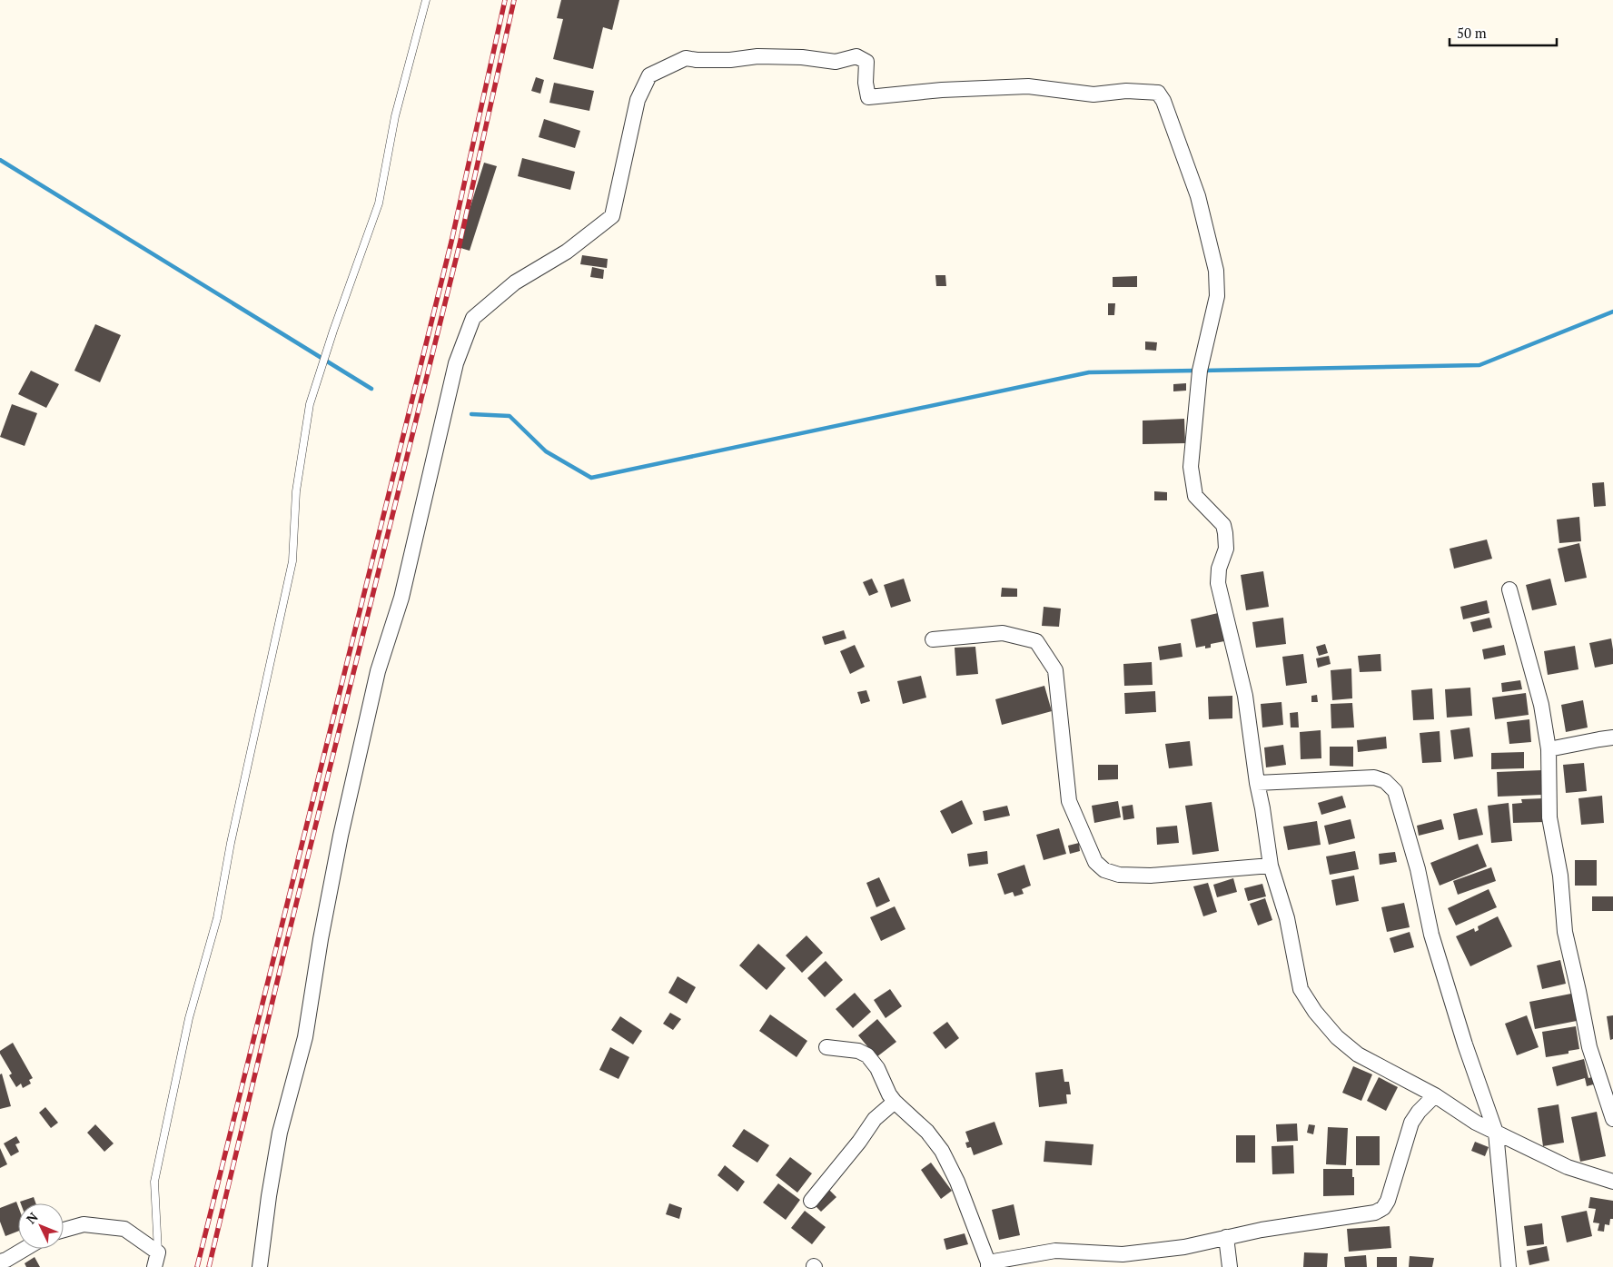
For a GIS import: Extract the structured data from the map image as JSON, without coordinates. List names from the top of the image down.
{
  "scale_bar": "50 m",
  "north": "top left"
}
